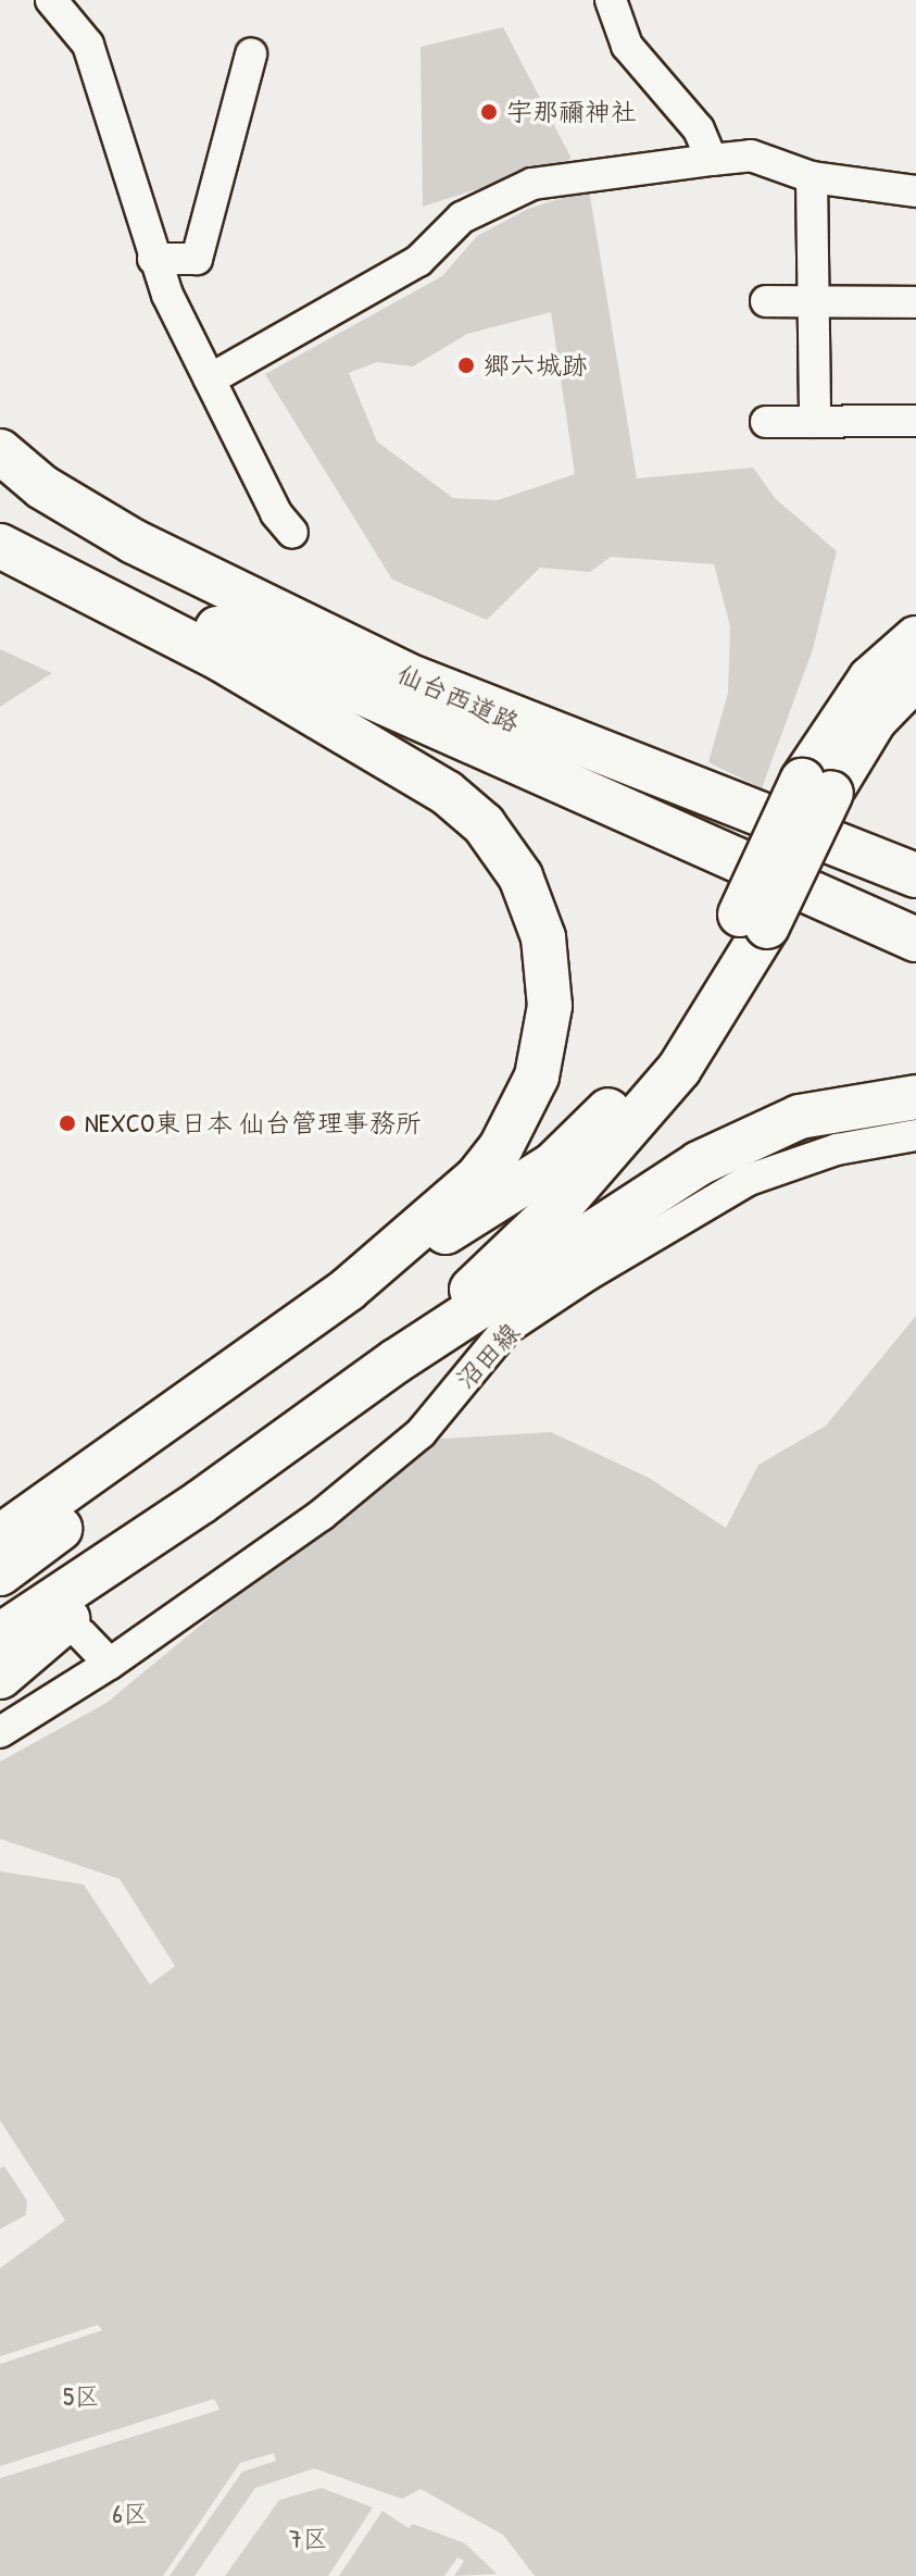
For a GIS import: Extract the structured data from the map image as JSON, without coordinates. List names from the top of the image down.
{
  "streets": {
    "highway": ["仙台西道路"],
    "street": ["沼田線"]
  },
  "parks": ["5区", "6区", "7区"],
  "places": ["宇那禰神社", "郷六城跡", "NEXCO東日本 仙台管理事務所"]
}
